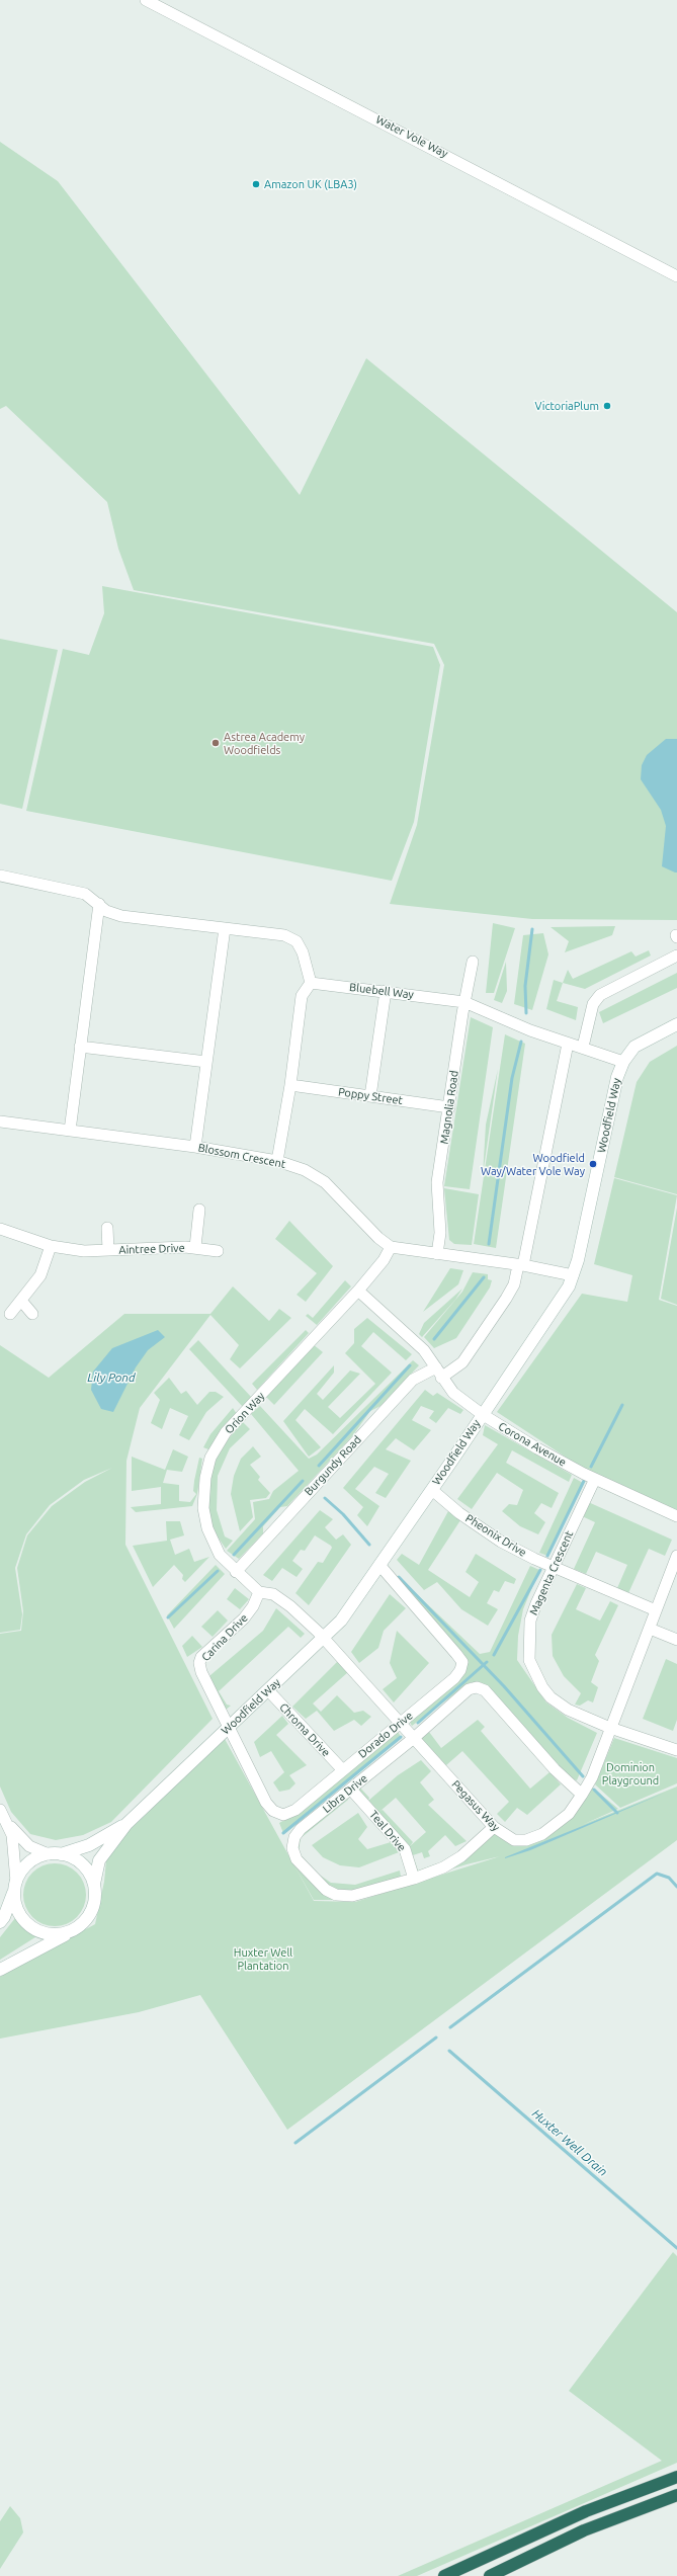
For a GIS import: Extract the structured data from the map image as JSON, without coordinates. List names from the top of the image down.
{
  "streets": {
    "street": [
      "Water Vole Way",
      "Bluebell Way",
      "Poppy Street",
      "Magnolia Road",
      "Woodfield Way",
      "Blossom Crescent",
      "Aintree Drive",
      "Orion Way",
      "Corona Avenue",
      "Burgundy Road",
      "Pheonix Drive",
      "Magenta Crescent",
      "Carina Drive",
      "Chroma Drive",
      "Dorado Drive",
      "Libra Drive",
      "Pegasus Way",
      "Teal Drive"
    ]
  },
  "crossings": [
    ["Bluebell Way", "Magnolia Road"],
    ["Bluebell Way", "Woodfield Way"],
    ["Bluebell Way", "Burgundy Road"],
    ["Poppy Street", "Magnolia Road"],
    ["Magnolia Road", "Blossom Crescent"],
    ["Woodfield Way", "Blossom Crescent"],
    ["Woodfield Way", "Orion Way"],
    ["Woodfield Way", "Corona Avenue"],
    ["Woodfield Way", "Pheonix Drive"],
    ["Woodfield Way", "Carina Drive"],
    ["Woodfield Way", "Chroma Drive"],
    ["Woodfield Way", "Dorado Drive"],
    ["Woodfield Way", "Pegasus Way"],
    ["Blossom Crescent", "Orion Way"],
    ["Blossom Crescent", "Burgundy Road"],
    ["Orion Way", "Corona Avenue"],
    ["Orion Way", "Burgundy Road"],
    ["Orion Way", "Carina Drive"],
    ["Orion Way", "Pegasus Way"],
    ["Corona Avenue", "Burgundy Road"],
    ["Corona Avenue", "Magenta Crescent"],
    ["Pheonix Drive", "Magenta Crescent"],
    ["Pheonix Drive", "Pegasus Way"],
    ["Magenta Crescent", "Pegasus Way"],
    ["Carina Drive", "Dorado Drive"],
    ["Chroma Drive", "Dorado Drive"],
    ["Dorado Drive", "Pegasus Way"],
    ["Libra Drive", "Pegasus Way"],
    ["Libra Drive", "Teal Drive"]
  ],
  "water": ["Lily Pond", "Huxter Well Drain"],
  "parks": ["Dominion Playground", "Huxter Well Plantation"],
  "places": [
    "Amazon UK (LBA3)",
    "VictoriaPlum",
    "Astrea Academy Woodfields",
    "Woodfield Way/Water Vole Way"
  ]
}
